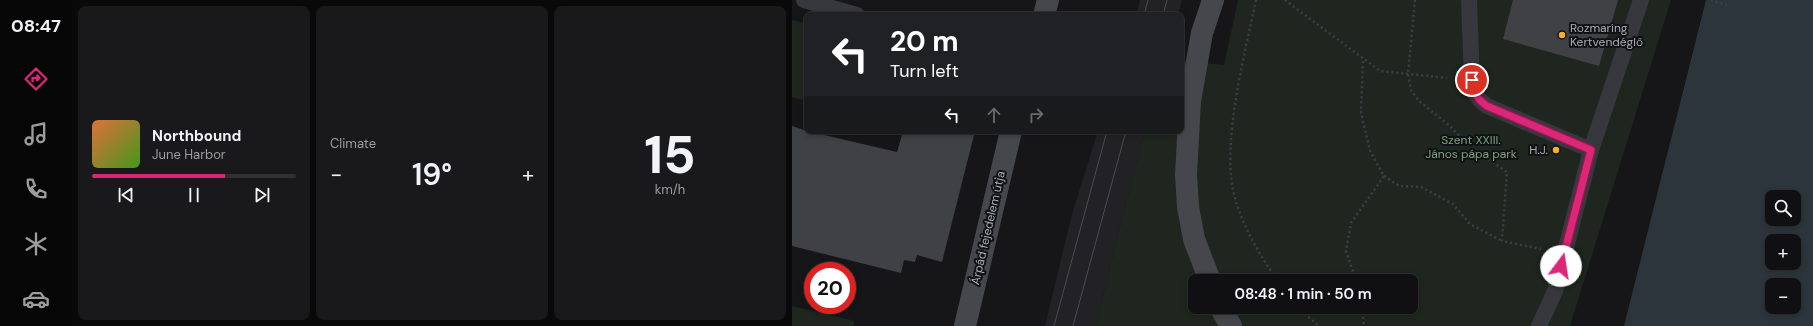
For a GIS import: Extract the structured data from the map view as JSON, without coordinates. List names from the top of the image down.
{
  "streets": {
    "main road": ["Árpád fejedelem útja"]
  },
  "parks": ["Szent XXIII. János pápa park"],
  "places": ["Rozmaring Kertvendéglő", "H.J."],
  "page": {
    "tabs": "08:47",
    "tile": [
      "Climate",
      ["15", "km/h"]
    ],
    "turn": ["20 m", "Turn left"],
    "song": ["Northbound", "June Harbor"],
    "heat": ["−", "19°", "+"],
    "map_buttons": ["+", "−"],
    "limit": "20",
    "trip": "08:48 · 1 min · 50 m"
  }
}
